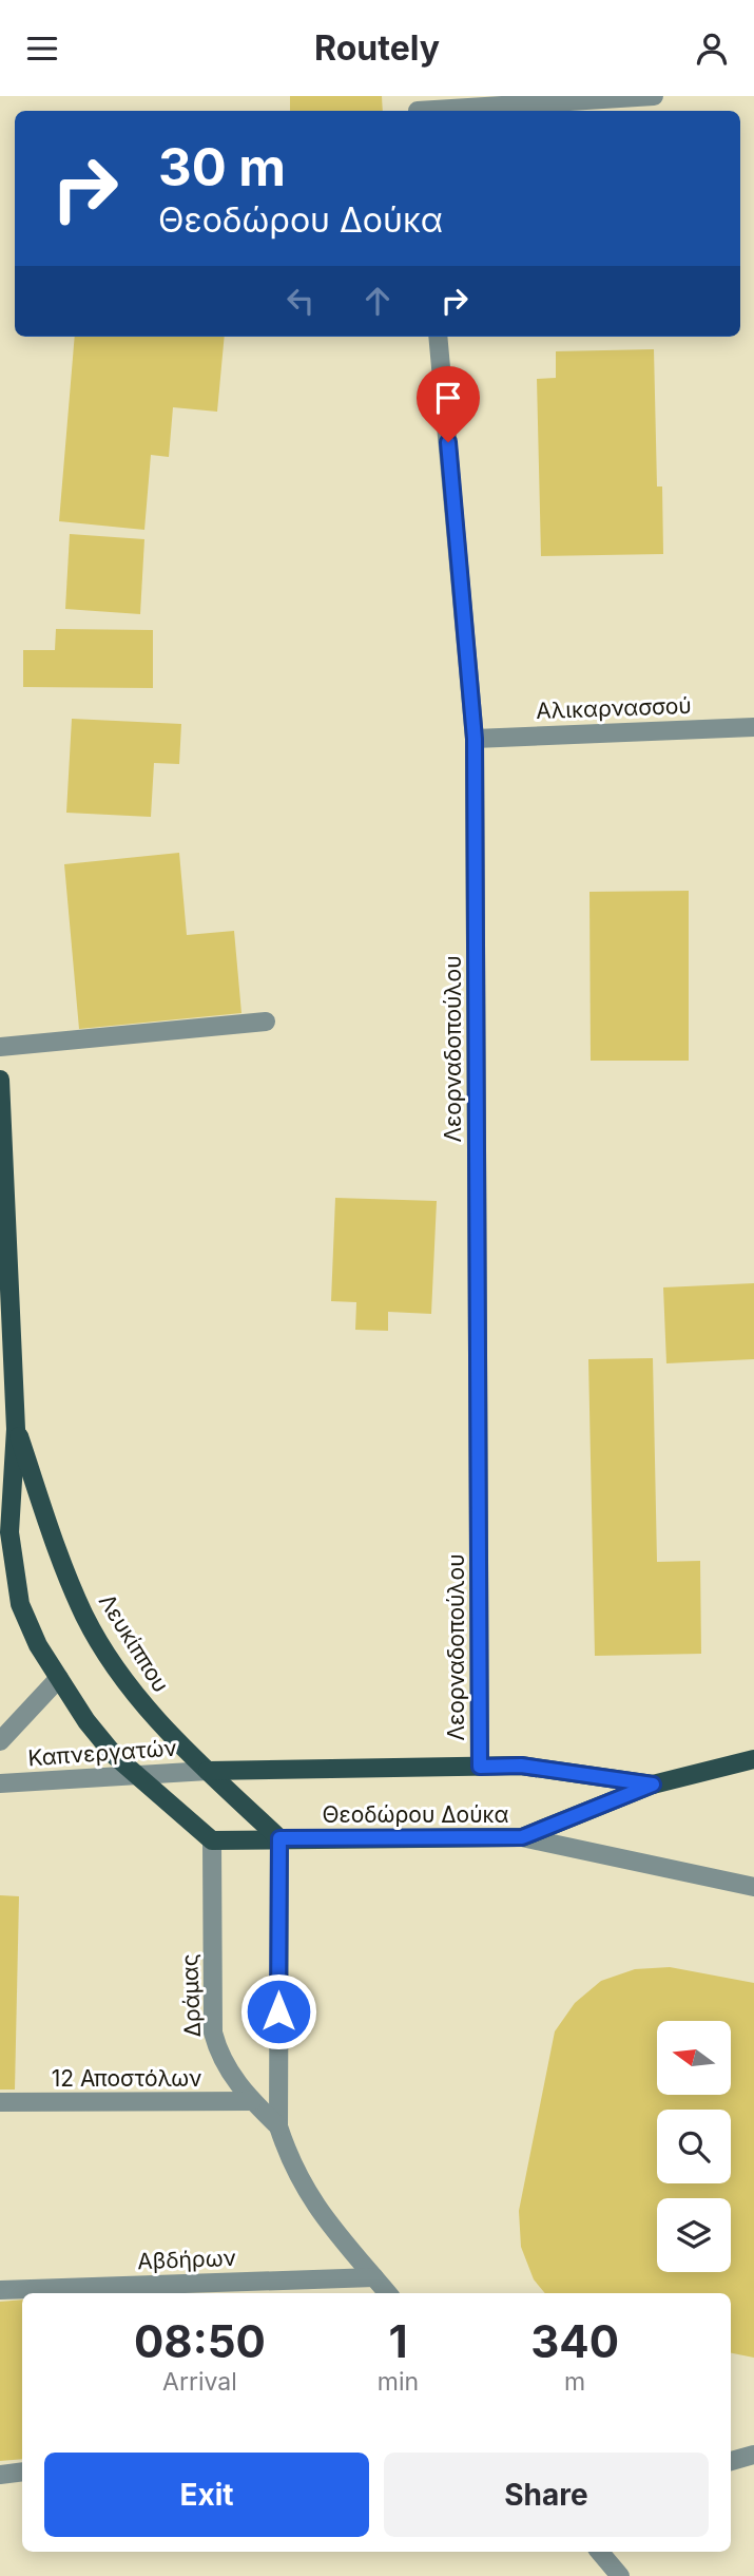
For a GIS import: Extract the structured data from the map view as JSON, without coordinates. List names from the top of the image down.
{
  "streets": {
    "main road": ["Λευκίππου", "Θεοδώρου Δούκα"],
    "street": [
      "Αλικαρνασσού",
      "Λεορναδοπούλου",
      "Καπνεργατών",
      "Δράμας",
      "12 Αποστόλων",
      "Αβδήρων"
    ]
  },
  "crossings": [
    ["Αλικαρνασσού", "Λεορναδοπούλου"],
    ["Λεορναδοπούλου", "Θεοδώρου Δούκα"],
    ["Λευκίππου", "Καπνεργατών"],
    ["Λευκίππου", "Θεοδώρου Δούκα"],
    ["Λευκίππου", "Δράμας"],
    ["Καπνεργατών", "Θεοδώρου Δούκα"],
    ["Θεοδώρου Δούκα", "Δράμας"],
    ["Δράμας", "12 Αποστόλων"],
    ["Δράμας", "Αβδήρων"]
  ],
  "north": "left",
  "page": {
    "header": "Routely",
    "turn": ["30 m", "Θεοδώρου Δούκα"],
    "eta": [
      "08:50",
      "Arrival",
      "1",
      "min",
      "340",
      "m"
    ],
    "buttons": ["Exit", "Share"]
  }
}
